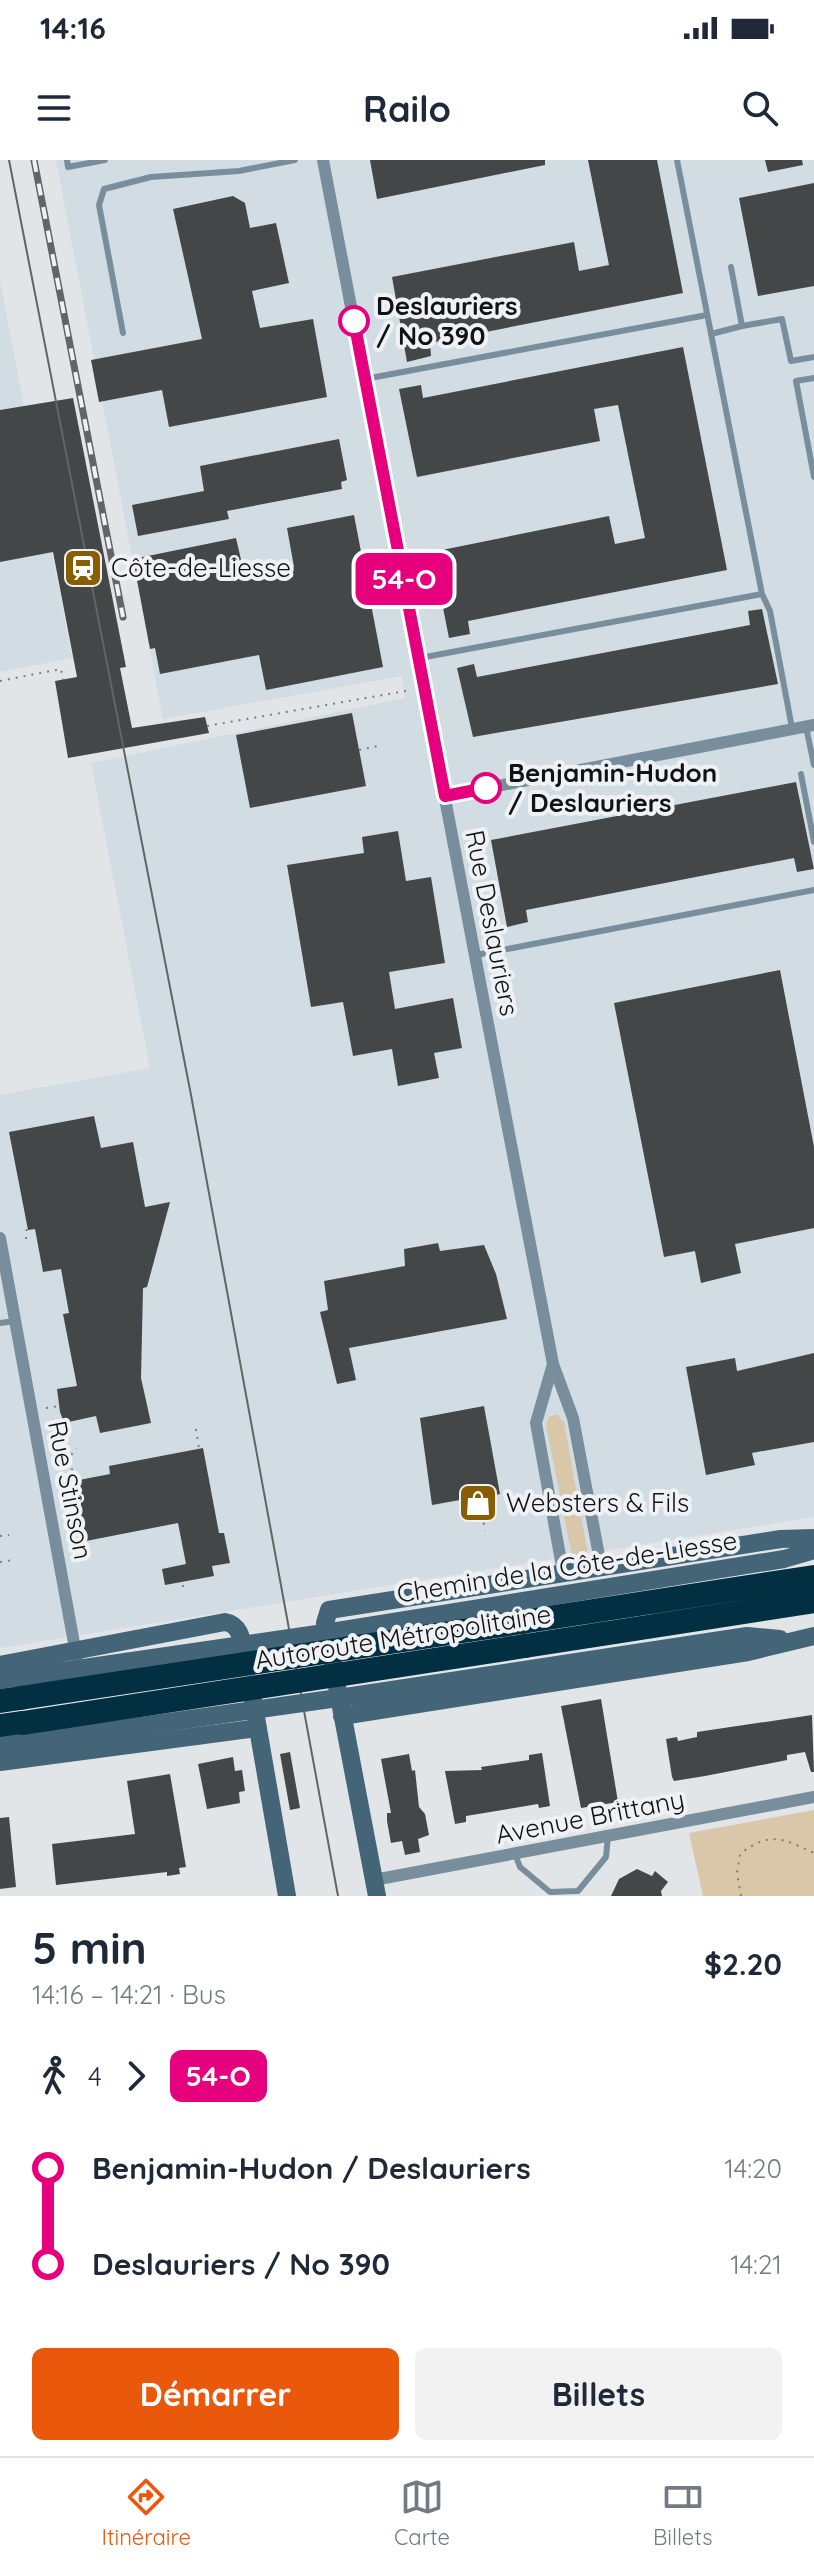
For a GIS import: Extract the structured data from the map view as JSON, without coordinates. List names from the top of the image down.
{
  "streets": {
    "highway": ["Autoroute Métropolitaine"],
    "street": [
      "Rue Deslauriers",
      "Rue Stinson",
      "Chemin de la Côte-de-Liesse",
      "Avenue Brittany"
    ]
  },
  "crossings": [
    ["Rue Deslauriers", "Chemin de la Côte-de-Liesse"],
    ["Chemin de la Côte-de-Liesse", "Autoroute Métropolitaine"]
  ],
  "places": {
    "other": ["Deslauriers / No 390", "Benjamin-Hudon / Deslauriers"],
    "station": ["Côte-de-Liesse"],
    "shop": ["Websters & Fils"]
  },
  "lines": ["bus line 54-O"],
  "page": {
    "status": "14:16",
    "header": "Railo",
    "on_map": "54-O",
    "heading": ["5 min", "14:16 – 14:21 · Bus", "$2.20"],
    "legs": ["4", "54-O"],
    "list": [
      {
        "name": "Benjamin-Hudon / Deslauriers",
        "value": "14:20"
      },
      {
        "name": "Deslauriers / No 390",
        "value": "14:21"
      }
    ],
    "buttons": ["Démarrer", "Billets"],
    "tabs": ["Itinéraire", "Carte", "Billets"]
  }
}
